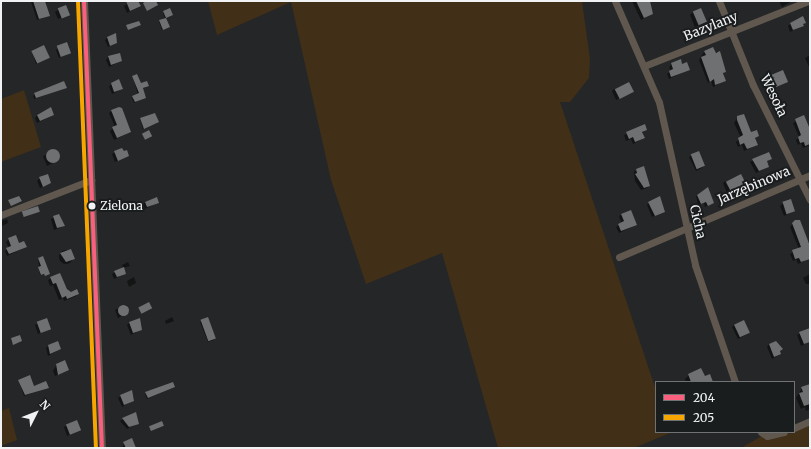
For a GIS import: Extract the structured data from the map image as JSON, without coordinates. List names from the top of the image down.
{
  "streets": {
    "street": [
      "Bazylany",
      "Wesoła",
      "Jarzębinowa",
      "Cicha"
    ]
  },
  "crossings": [
    ["Bazylany", "Wesoła"],
    ["Bazylany", "Cicha"],
    ["Wesoła", "Jarzębinowa"],
    ["Jarzębinowa", "Cicha"]
  ],
  "places": ["Zielona"],
  "lines": ["transit line 204", "transit line 205"],
  "legend": ["204", "205"],
  "north": "top right"
}
